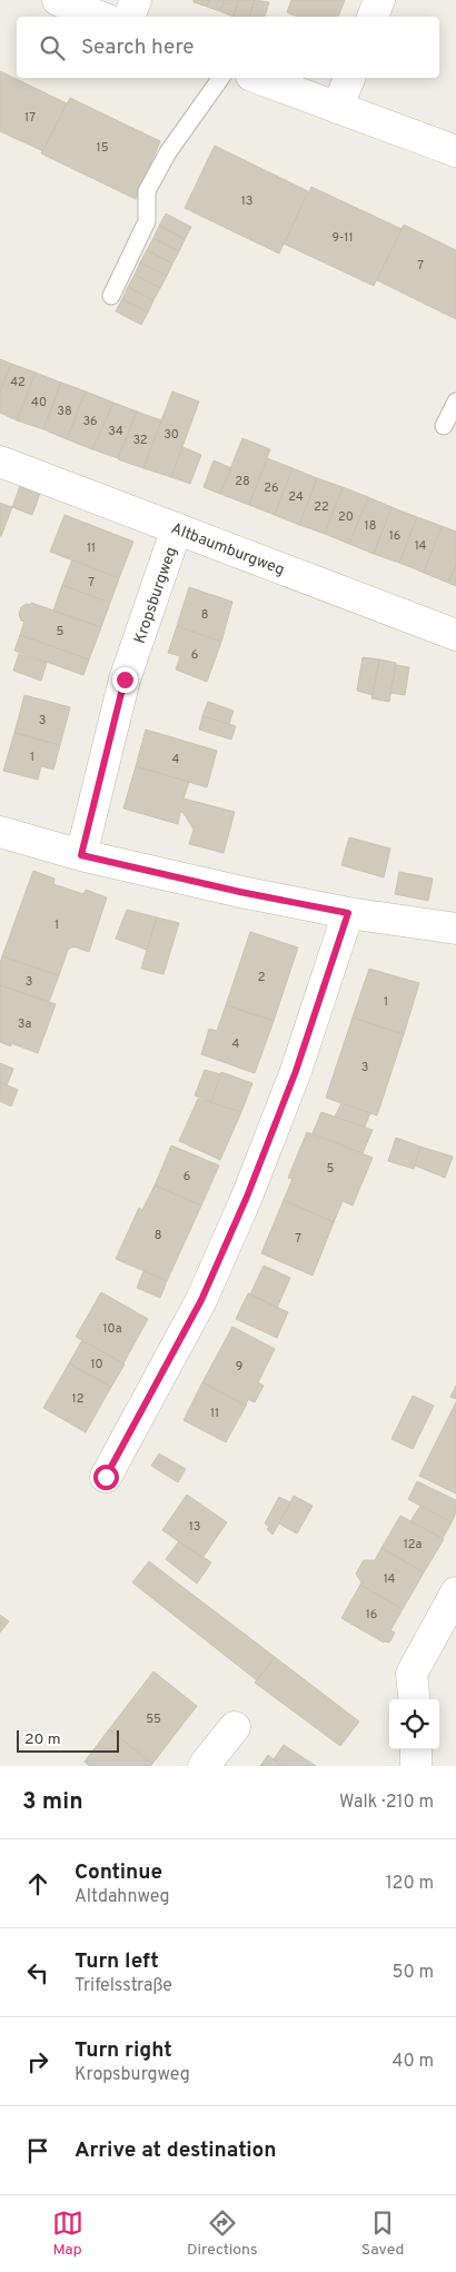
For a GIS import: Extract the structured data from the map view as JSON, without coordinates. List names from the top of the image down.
{
  "streets": {
    "street": ["Altbaumburgweg", "Kropsburgweg"]
  },
  "crossings": [
    ["Altbaumburgweg", "Kropsburgweg"]
  ],
  "house_numbers": [
    "17",
    "15",
    "13",
    "9-11",
    "7",
    "42",
    "40",
    "38",
    "36",
    "34",
    "30",
    "32",
    "28",
    "26",
    "24",
    "22",
    "20",
    "18",
    "16",
    "14",
    "11",
    "7",
    "8",
    "5",
    "6",
    "3",
    "1",
    "4",
    "1",
    "2",
    "3",
    "1",
    "3a",
    "4",
    "3",
    "5",
    "6",
    "8",
    "7",
    "10a",
    "10",
    "9",
    "12",
    "11",
    "13",
    "12a",
    "14",
    "16",
    "55"
  ],
  "scale_bar": "20 m",
  "page": {
    "search": "Search here",
    "scale": "20 m",
    "heading": ["3 min", "Walk · 210 m"],
    "list": [
      ["Continue", "Altdahnweg", "120 m"],
      ["Turn left", "Trifelsstraße", "50 m"],
      ["Turn right", "Kropsburgweg", "40 m"],
      "Arrive at destination"
    ],
    "nav": ["Map", "Directions", "Saved"]
  }
}
